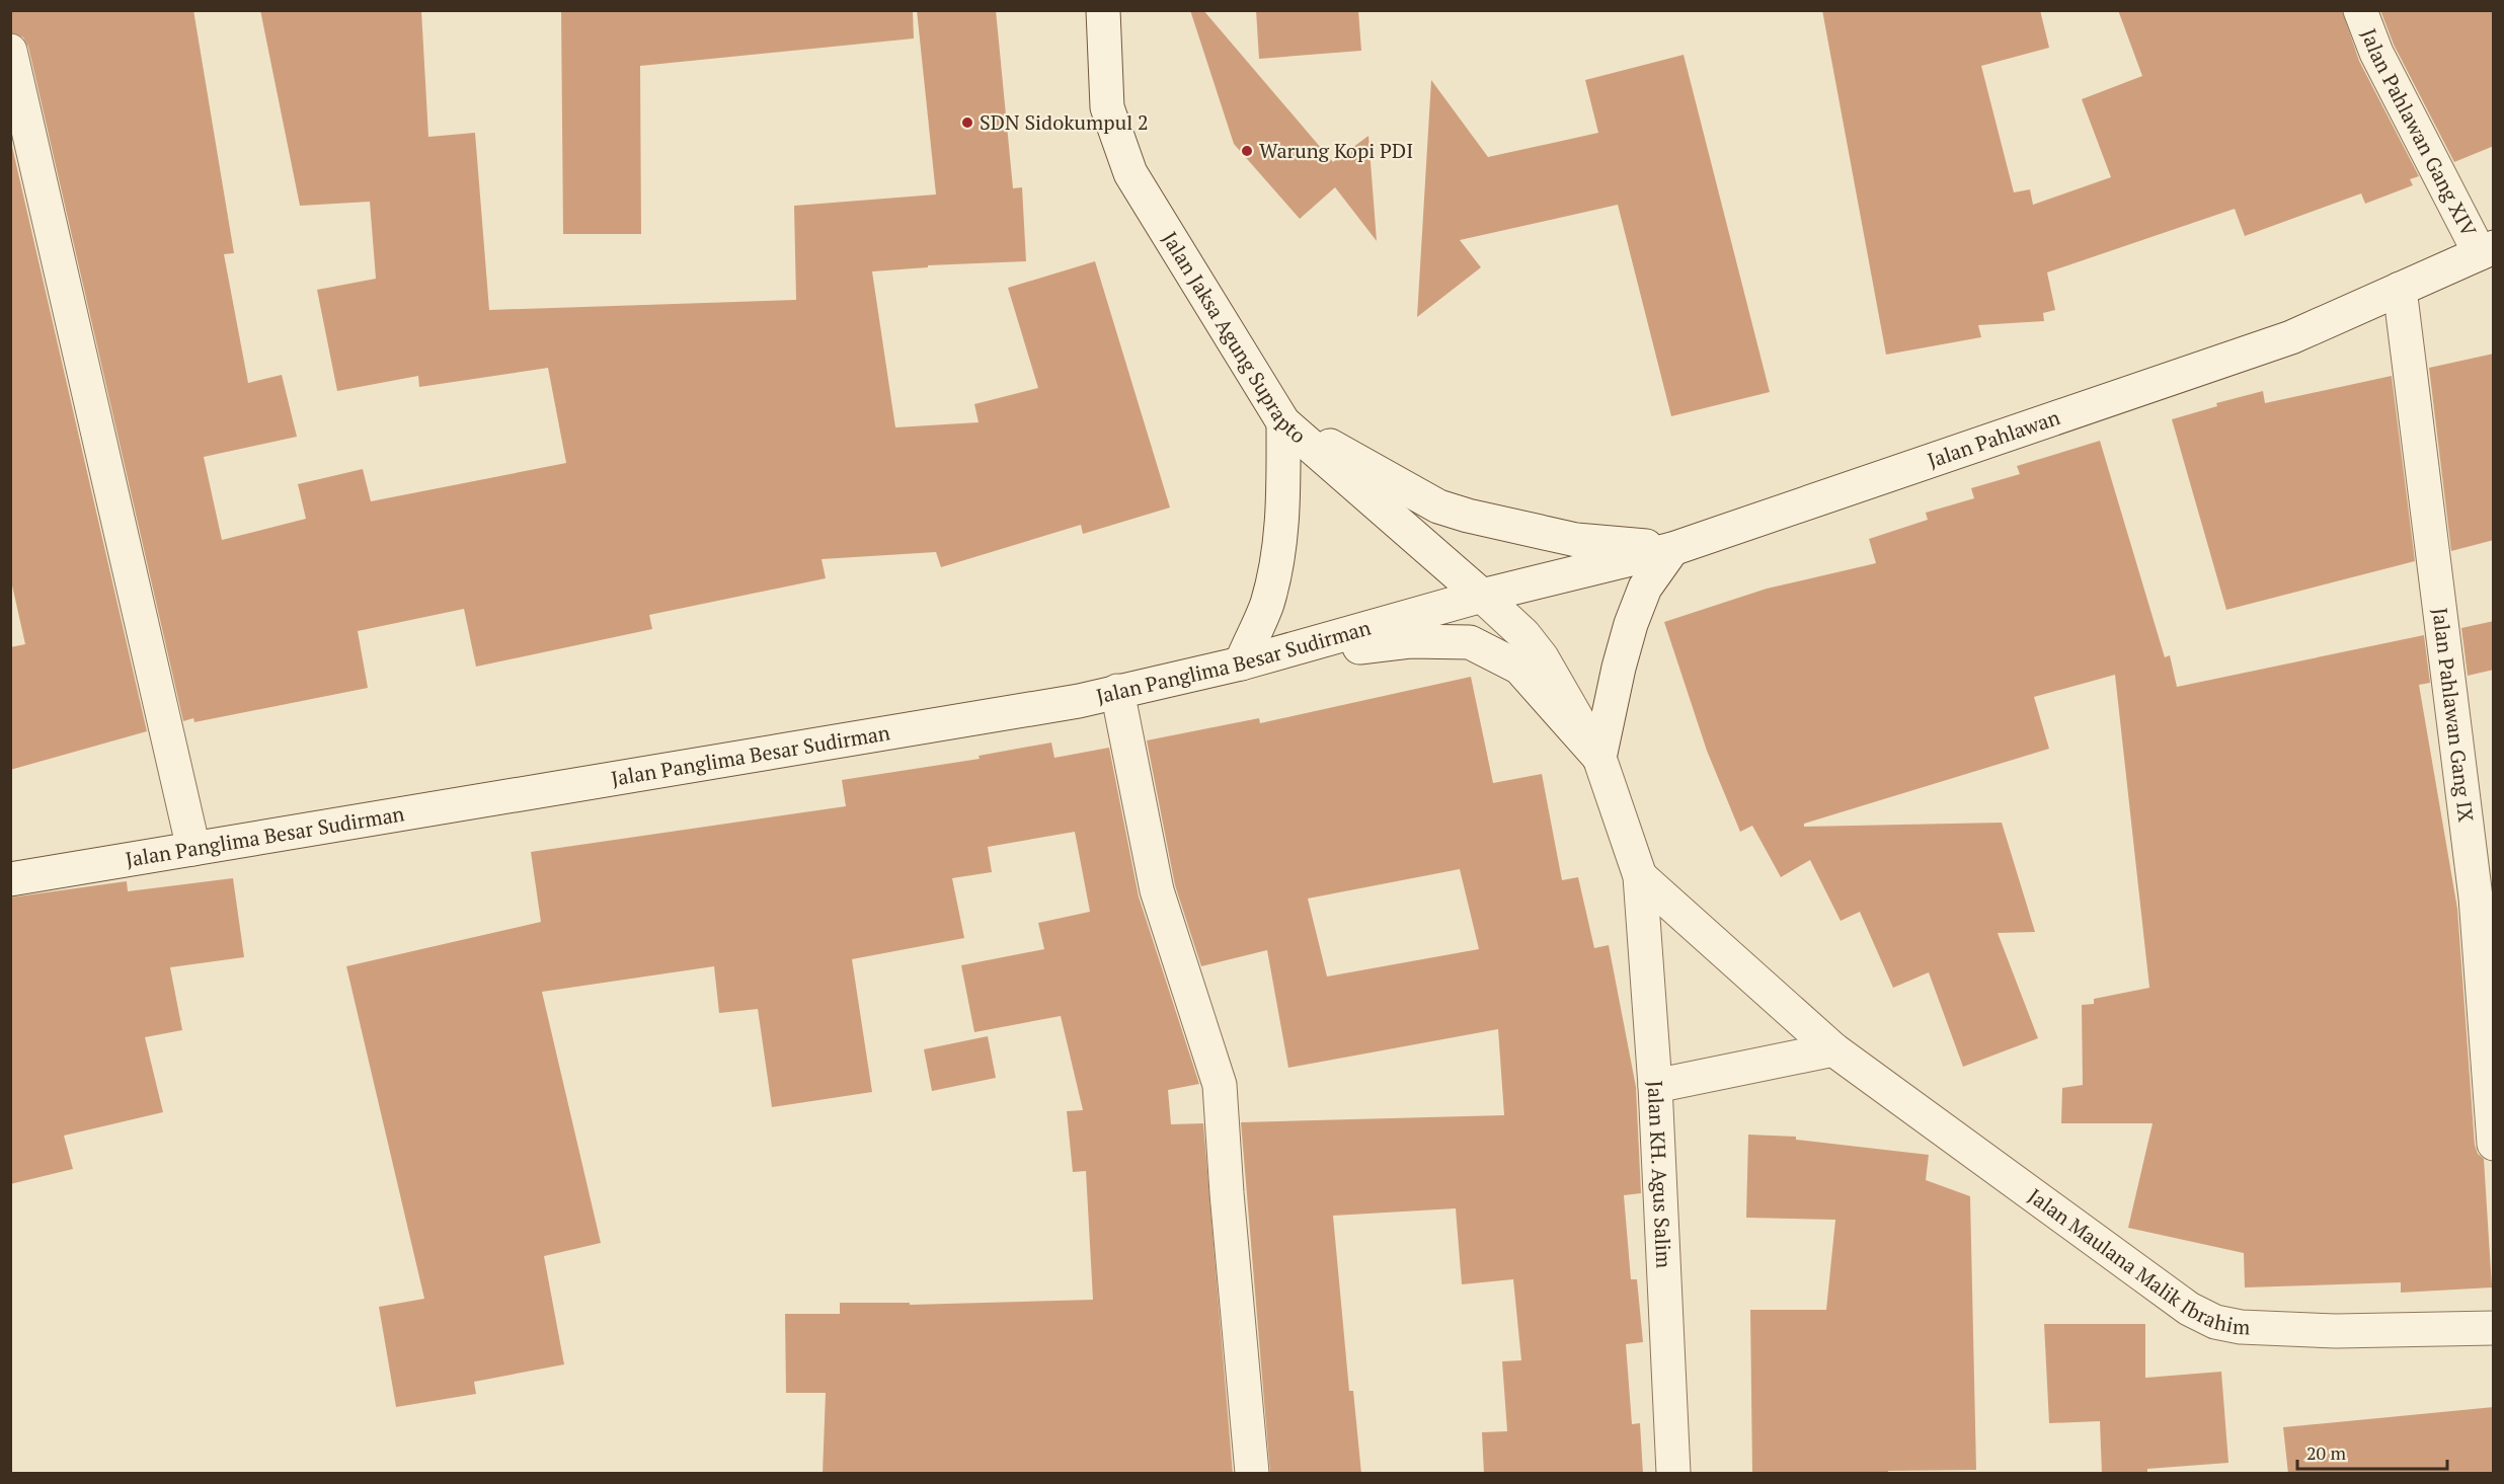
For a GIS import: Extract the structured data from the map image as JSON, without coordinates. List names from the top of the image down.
{
  "streets": {
    "street": [
      "Jalan Pahlawan Gang XIV",
      "Jalan Jaksa Agung Suprapto",
      "Jalan Pahlawan",
      "Jalan Panglima Besar Sudirman",
      "Jalan Pahlawan Gang IX",
      "Jalan KH. Agus Salim",
      "Jalan Maulana Malik Ibrahim"
    ]
  },
  "crossings": [
    ["Jalan Pahlawan Gang XIV", "Jalan Pahlawan"],
    ["Jalan Jaksa Agung Suprapto", "Jalan Pahlawan"],
    ["Jalan Jaksa Agung Suprapto", "Jalan Panglima Besar Sudirman"],
    ["Jalan Pahlawan", "Jalan Panglima Besar Sudirman"],
    ["Jalan Pahlawan", "Jalan Pahlawan Gang IX"],
    ["Jalan KH. Agus Salim", "Jalan Maulana Malik Ibrahim"]
  ],
  "places": ["SDN Sidokumpul 2", "Warung Kopi PDI"],
  "scale_bar": "20 m"
}
